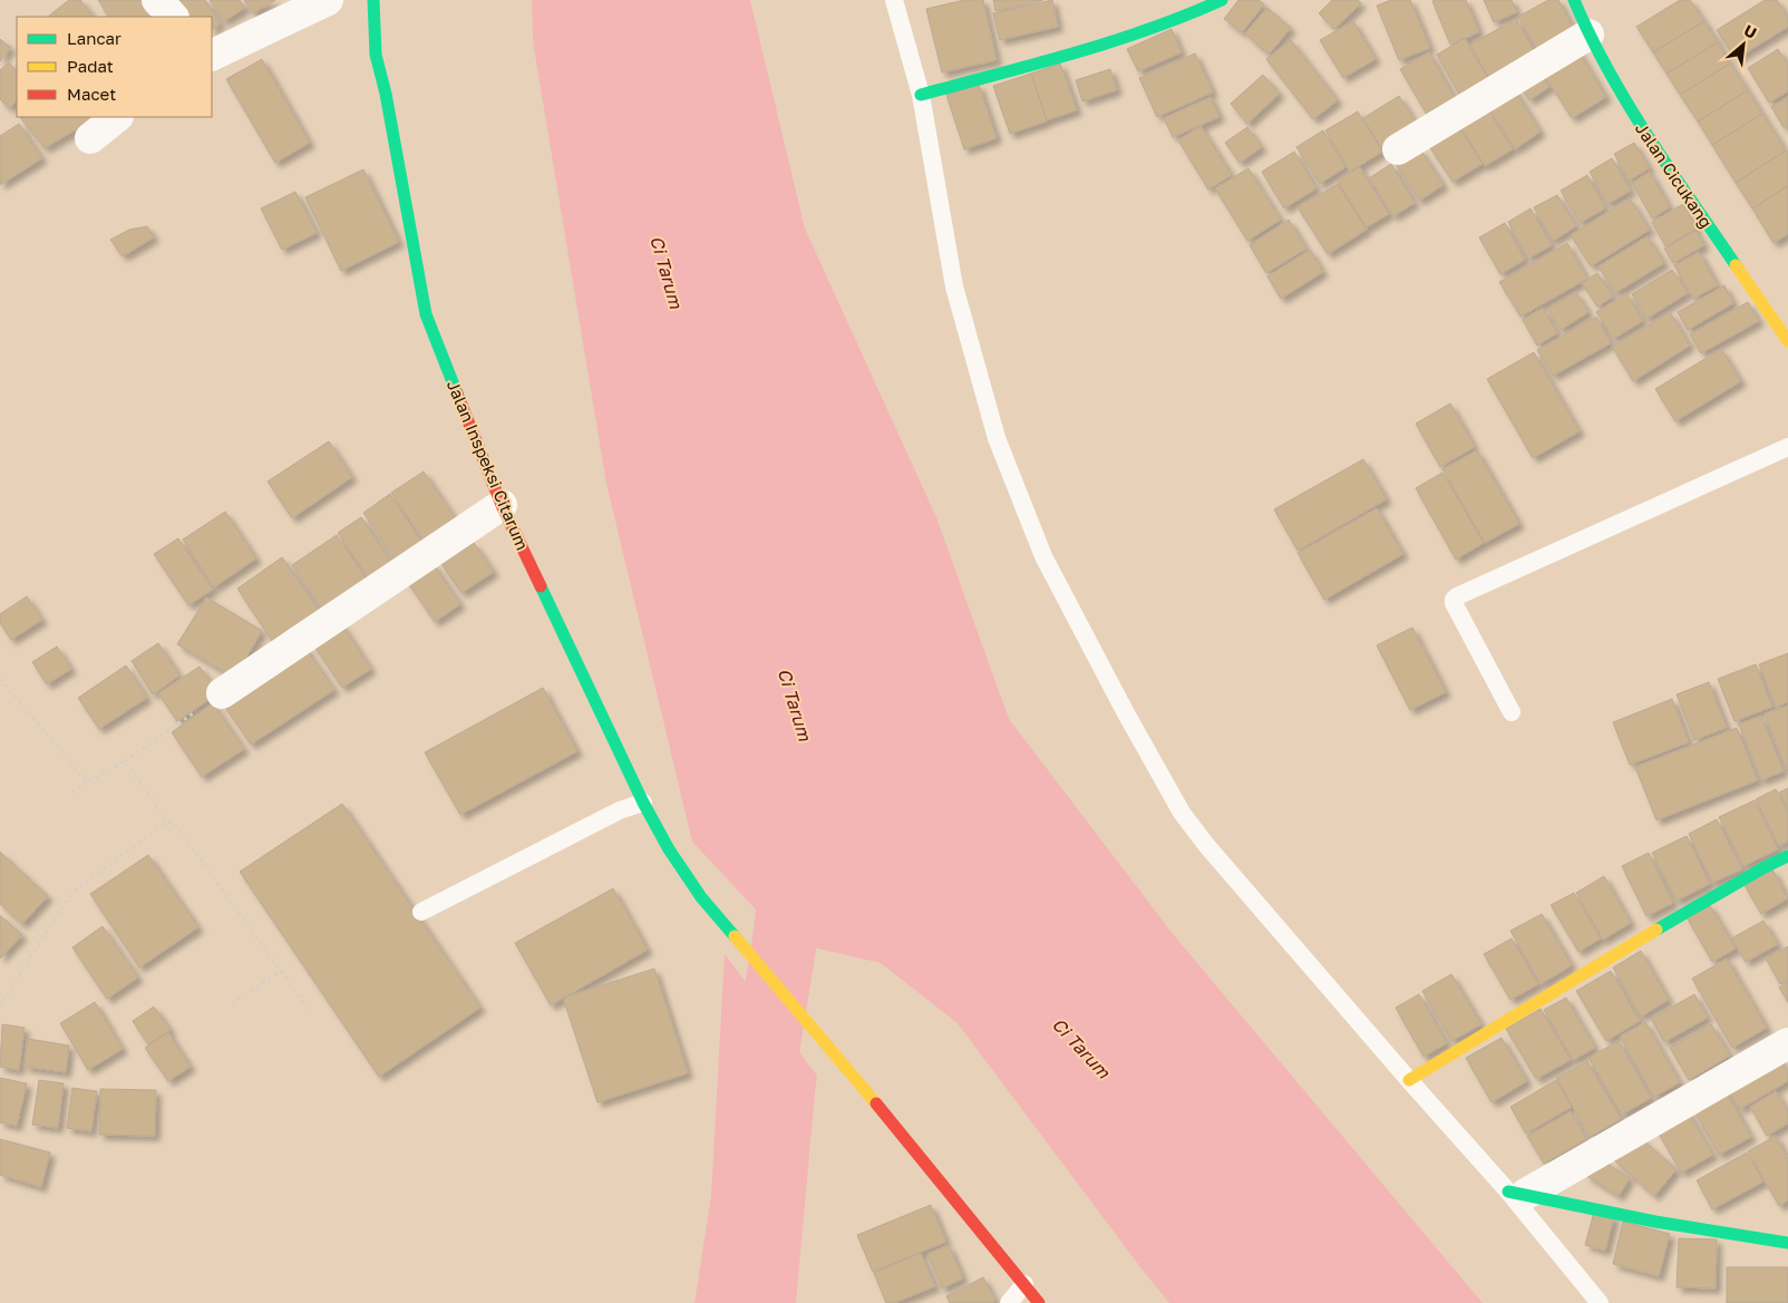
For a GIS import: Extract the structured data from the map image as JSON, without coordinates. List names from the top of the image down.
{
  "streets": {
    "street": ["Jalan Cicukang", "Jalan Inspeksi Citarum"]
  },
  "water": ["Ci Tarum"],
  "legend": ["Lancar", "Padat", "Macet"],
  "north": "top right"
}
